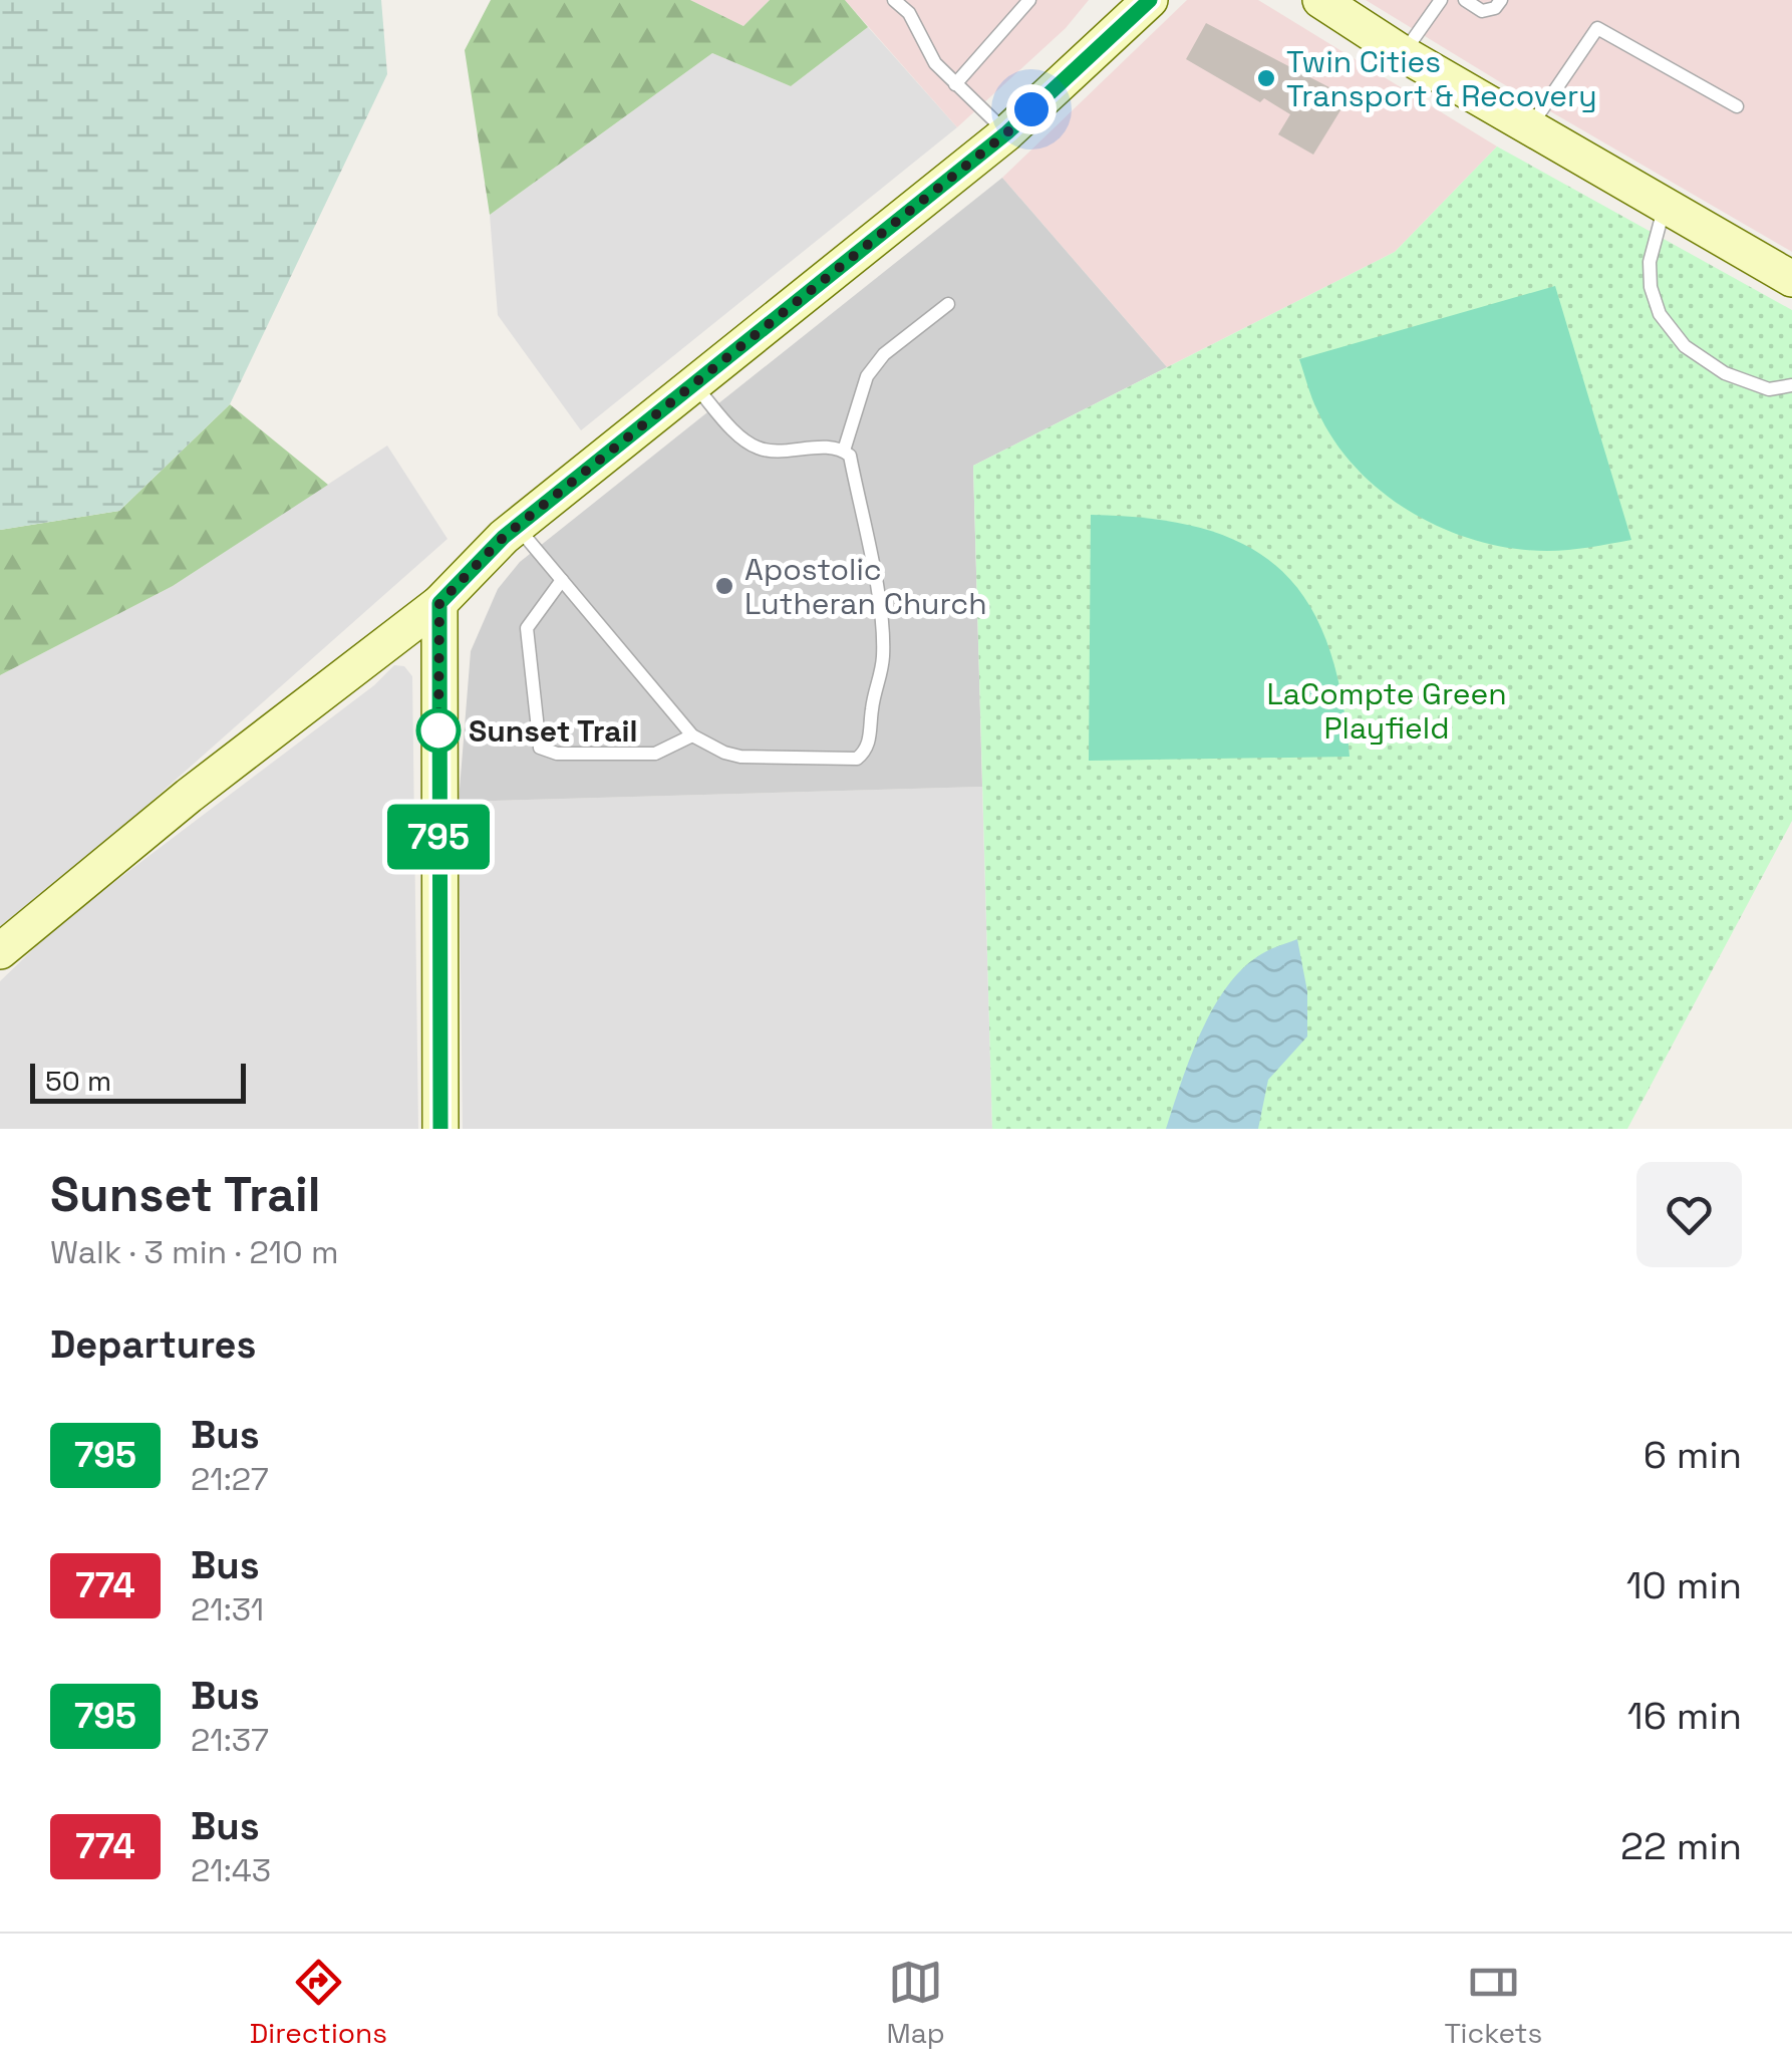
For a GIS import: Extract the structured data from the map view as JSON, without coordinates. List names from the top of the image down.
{
  "parks": ["LaCompte Green Playfield"],
  "places": ["Twin Cities Transport & Recovery", "Apostolic Lutheran Church", "Sunset Trail"],
  "lines": ["bus line 795"],
  "scale_bar": "50 m",
  "page": {
    "on_map": "795",
    "scale": "50 m",
    "heading": [
      ["Sunset Trail", "Walk · 3 min · 210 m"],
      "Departures"
    ],
    "list": [
      {
        "mark": "795",
        "name": "Bus",
        "note": "21:27",
        "value": "6 min"
      },
      {
        "mark": "774",
        "name": "Bus",
        "note": "21:31",
        "value": "10 min"
      },
      {
        "mark": "795",
        "name": "Bus",
        "note": "21:37",
        "value": "16 min"
      },
      {
        "mark": "774",
        "name": "Bus",
        "note": "21:43",
        "value": "22 min"
      }
    ],
    "tabs": ["Directions", "Map", "Tickets"]
  }
}
